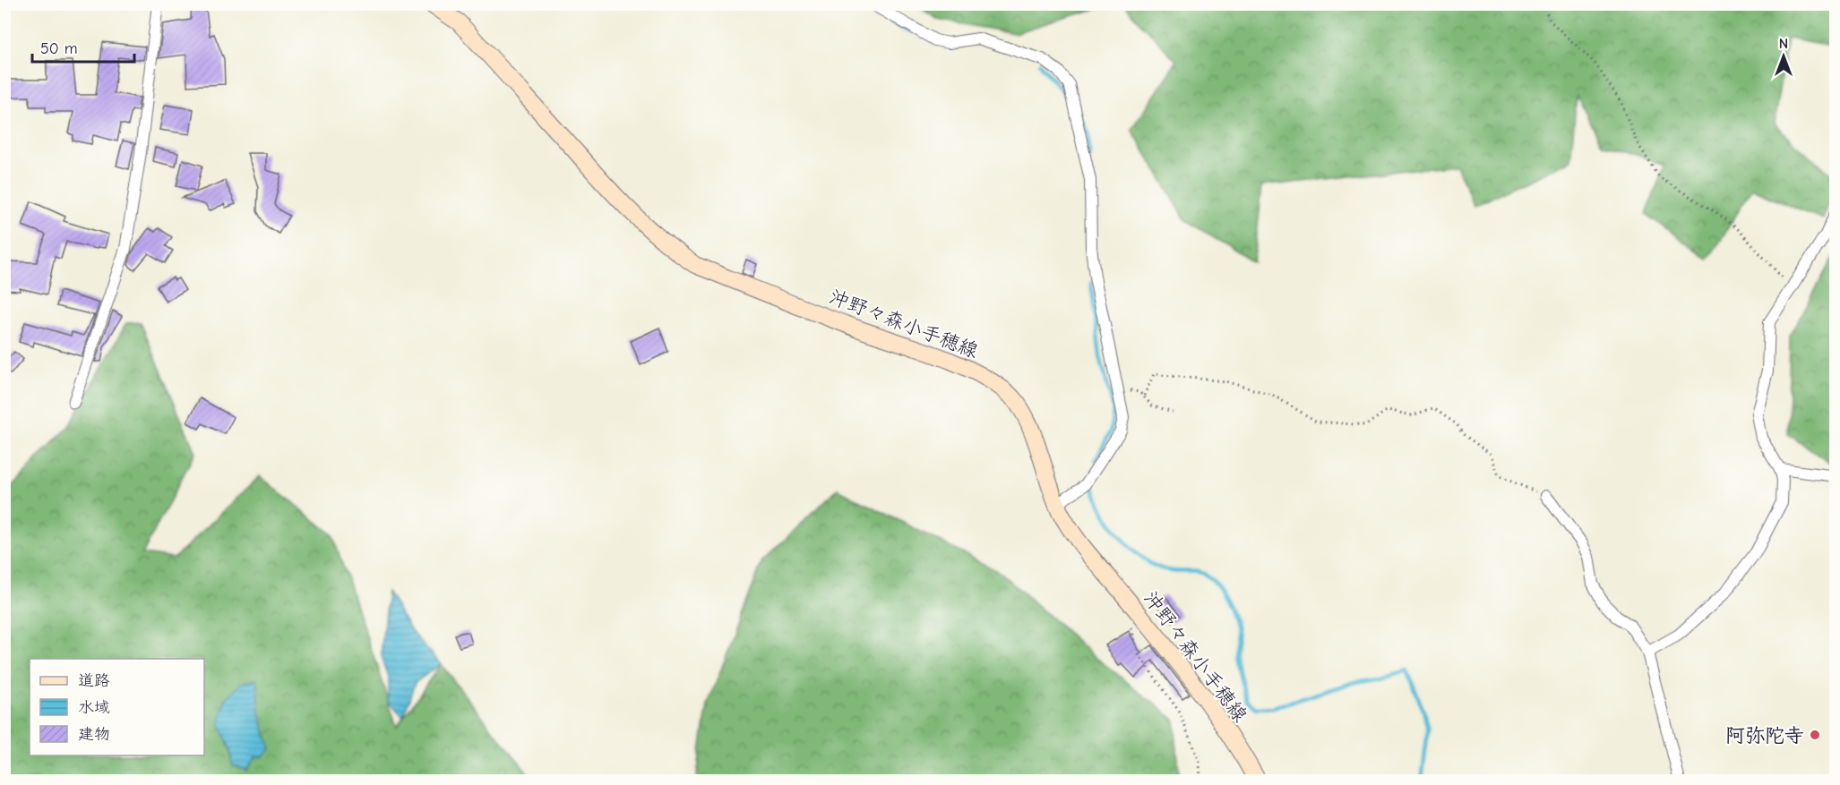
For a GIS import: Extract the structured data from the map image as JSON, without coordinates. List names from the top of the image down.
{
  "streets": {
    "main road": ["沖野々森小手穂線"]
  },
  "places": ["阿弥陀寺"],
  "legend": ["道路", "水域", "建物"],
  "scale_bar": "50 m",
  "north": "top"
}
